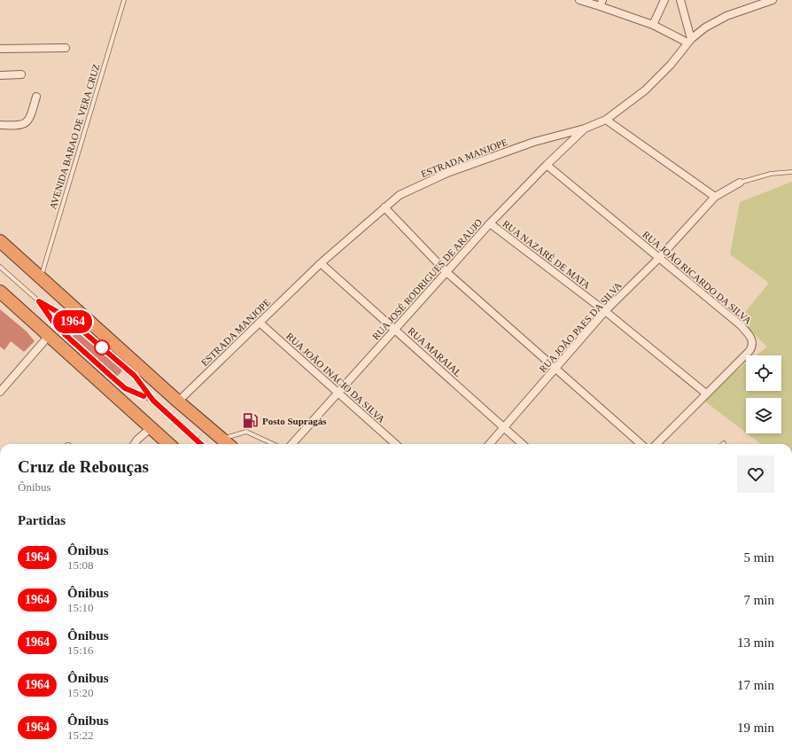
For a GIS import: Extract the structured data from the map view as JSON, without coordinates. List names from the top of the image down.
{
  "streets": {
    "street": [
      "ESTRADA MANJOPE",
      "RUA NAZARÉ DE MATA",
      "RUA JOÃO RICARDO DA SILVA",
      "RUA JOSÉ RODRIGUES DE ARAUJO",
      "RUA JOÃO PAES DA SILVA",
      "RUA MARAIAL",
      "RUA JOÃO INÁCIO DA SILVA"
    ],
    "lane": ["AVENIDA BARAO DE VERA CRUZ"]
  },
  "crossings": [
    ["ESTRADA MANJOPE", "RUA JOSÉ RODRIGUES DE ARAUJO"],
    ["ESTRADA MANJOPE", "RUA MARAIAL"],
    ["ESTRADA MANJOPE", "RUA JOÃO INÁCIO DA SILVA"],
    ["RUA NAZARÉ DE MATA", "RUA JOÃO RICARDO DA SILVA"],
    ["RUA NAZARÉ DE MATA", "RUA JOSÉ RODRIGUES DE ARAUJO"],
    ["RUA NAZARÉ DE MATA", "RUA JOÃO PAES DA SILVA"],
    ["RUA JOÃO RICARDO DA SILVA", "RUA JOSÉ RODRIGUES DE ARAUJO"],
    ["RUA JOÃO RICARDO DA SILVA", "RUA JOÃO PAES DA SILVA"],
    ["RUA JOSÉ RODRIGUES DE ARAUJO", "RUA MARAIAL"],
    ["RUA JOSÉ RODRIGUES DE ARAUJO", "RUA JOÃO INÁCIO DA SILVA"],
    ["RUA JOÃO PAES DA SILVA", "RUA MARAIAL"]
  ],
  "places": {
    "fuel station": ["Posto Supragás"]
  },
  "lines": ["bus line 1964"],
  "page": {
    "on_map": "1964",
    "heading": [
      ["Cruz de Rebouças", "Ônibus"],
      "Partidas"
    ],
    "list": [
      {
        "mark": "1964",
        "name": "Ônibus",
        "note": "15:08",
        "value": "5 min"
      },
      {
        "mark": "1964",
        "name": "Ônibus",
        "note": "15:10",
        "value": "7 min"
      },
      {
        "mark": "1964",
        "name": "Ônibus",
        "note": "15:16",
        "value": "13 min"
      },
      {
        "mark": "1964",
        "name": "Ônibus",
        "note": "15:20",
        "value": "17 min"
      },
      {
        "mark": "1964",
        "name": "Ônibus",
        "note": "15:22",
        "value": "19 min"
      }
    ]
  }
}
